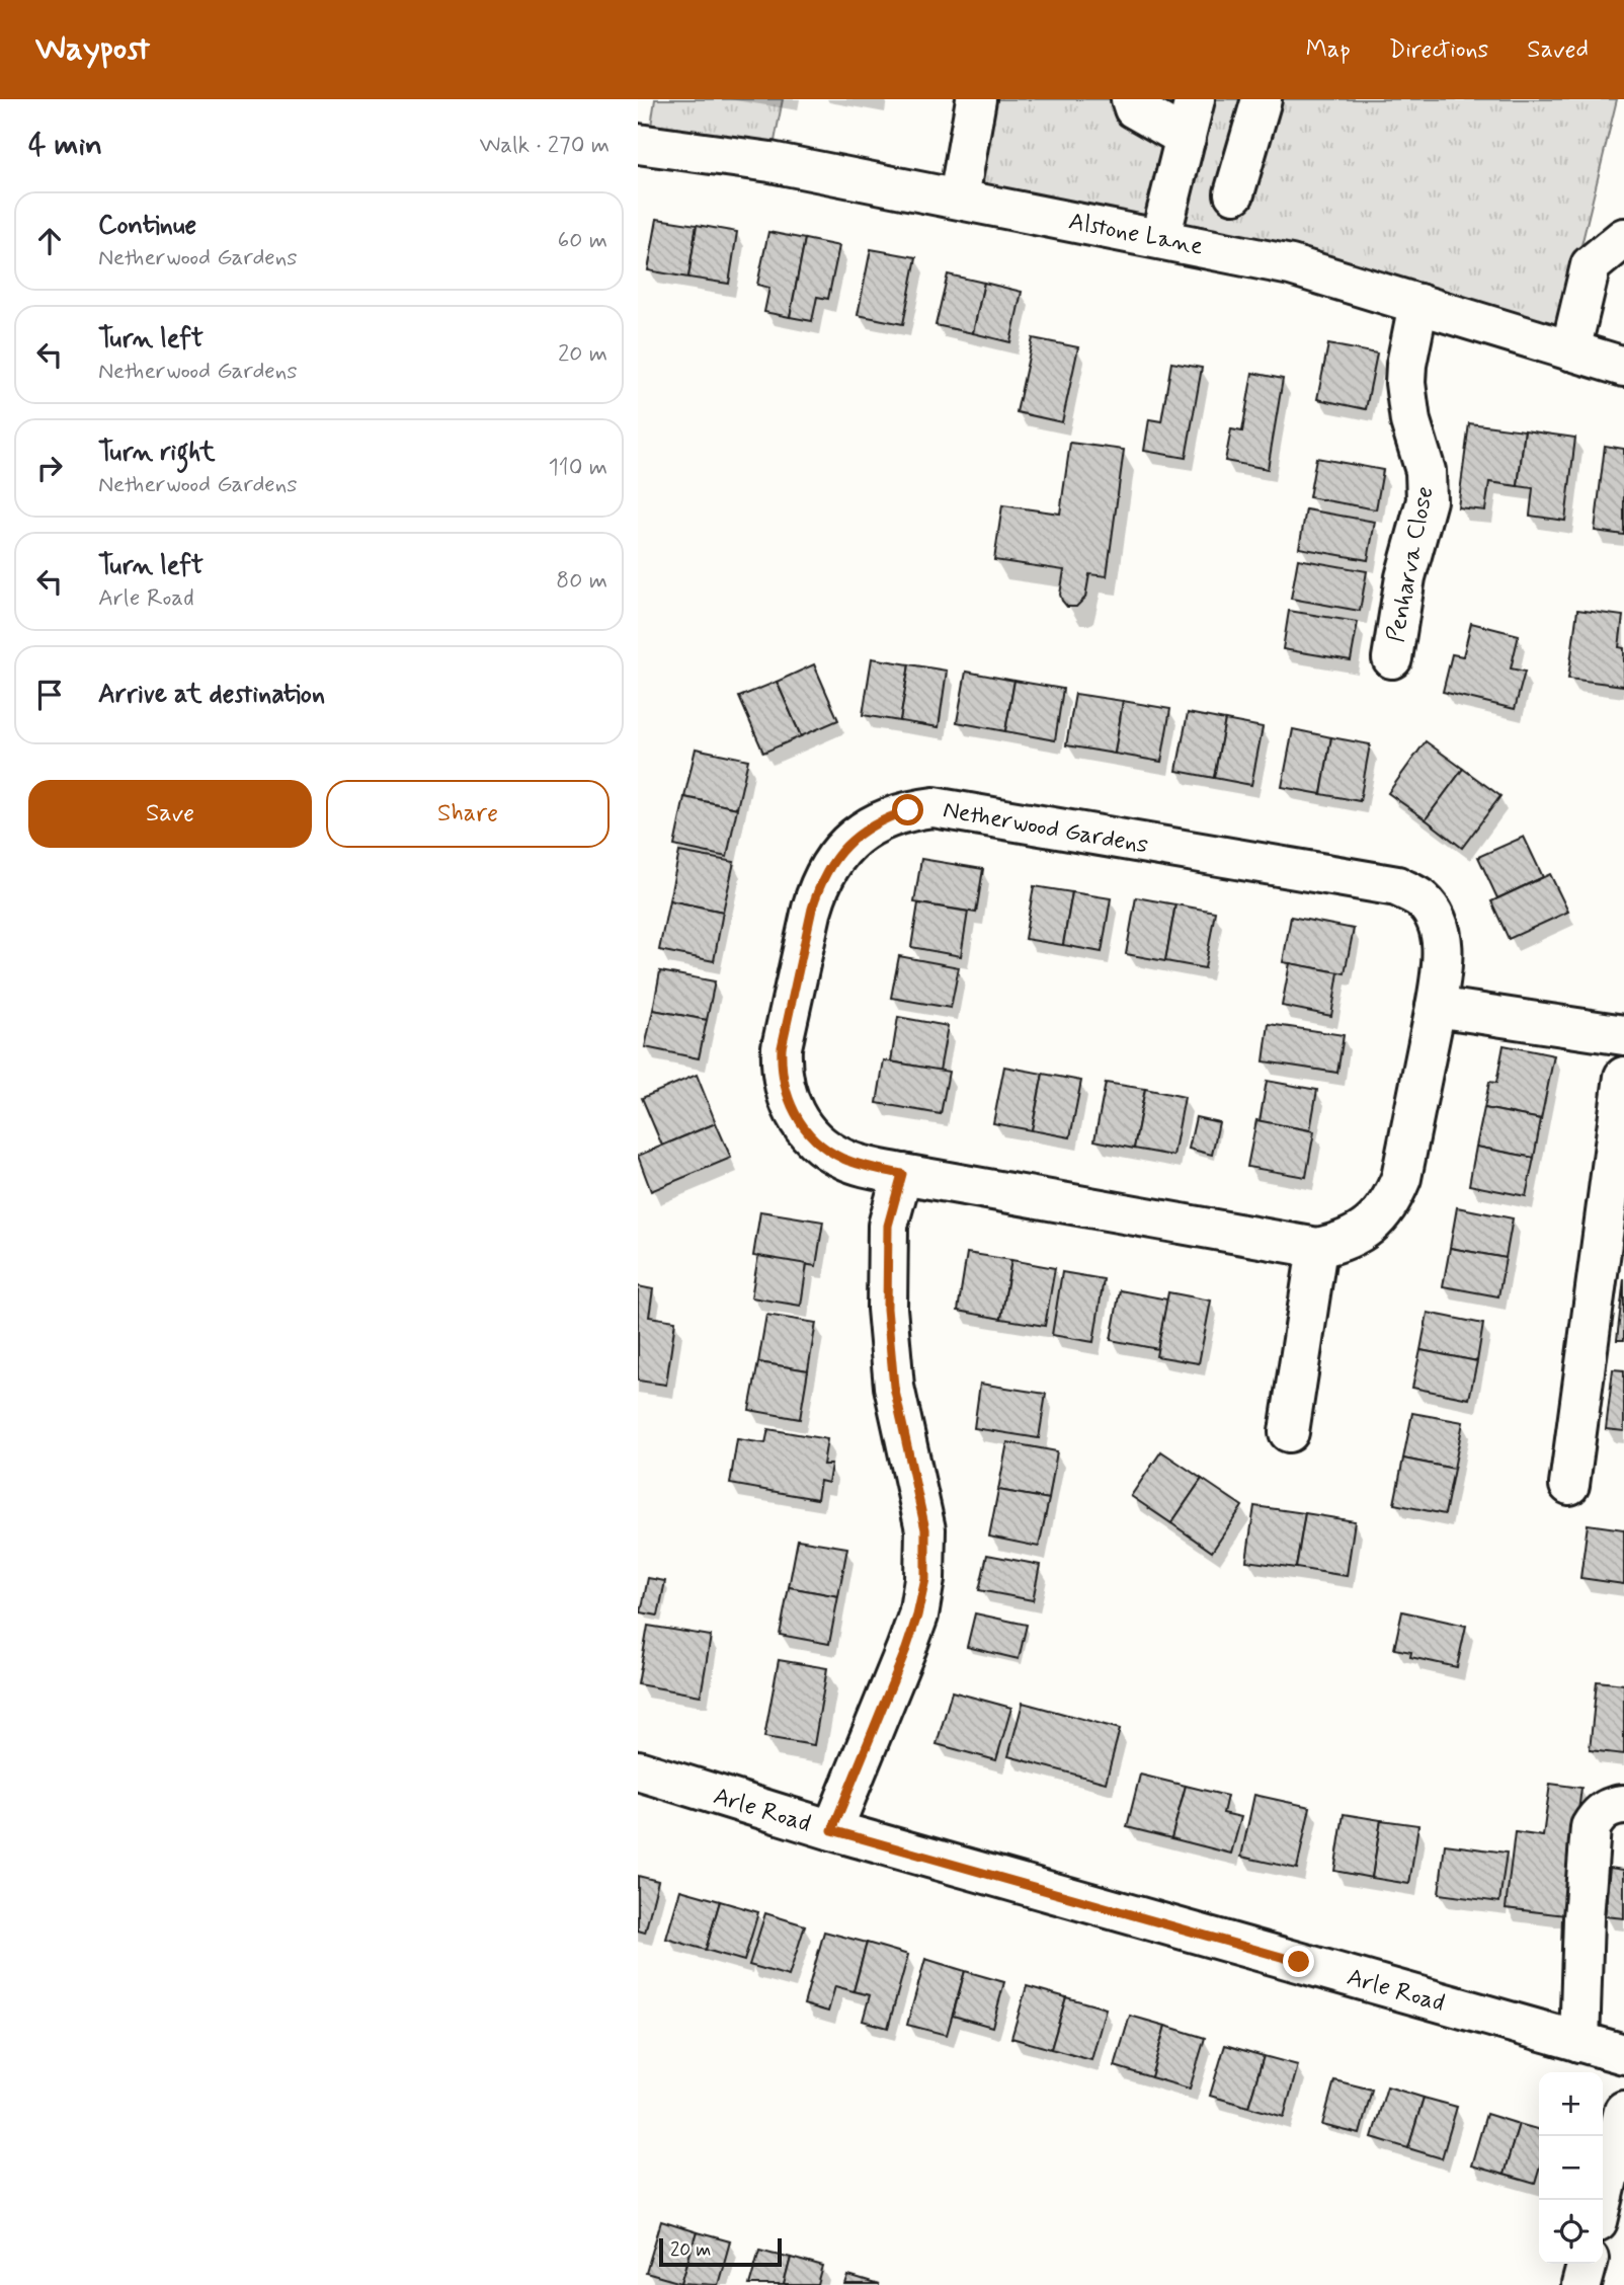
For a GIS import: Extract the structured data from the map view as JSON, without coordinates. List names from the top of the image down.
{
  "streets": {
    "street": [
      "Alstone Lane",
      "Penharva Close",
      "Netherwood Gardens",
      "Arle Road"
    ]
  },
  "crossings": [
    ["Alstone Lane", "Penharva Close"]
  ],
  "scale_bar": "20 m",
  "page": {
    "header": "Waypost",
    "nav": ["Map", "Directions", "Saved"],
    "heading": ["4 min", "Walk · 270 m"],
    "list": [
      ["Continue", "Netherwood Gardens", "60 m"],
      ["Turn left", "Netherwood Gardens", "20 m"],
      ["Turn right", "Netherwood Gardens", "110 m"],
      ["Turn left", "Arle Road", "80 m"],
      "Arrive at destination"
    ],
    "buttons": ["Save", "Share"],
    "map_buttons": ["+", "−"],
    "scale": "20 m"
  }
}
